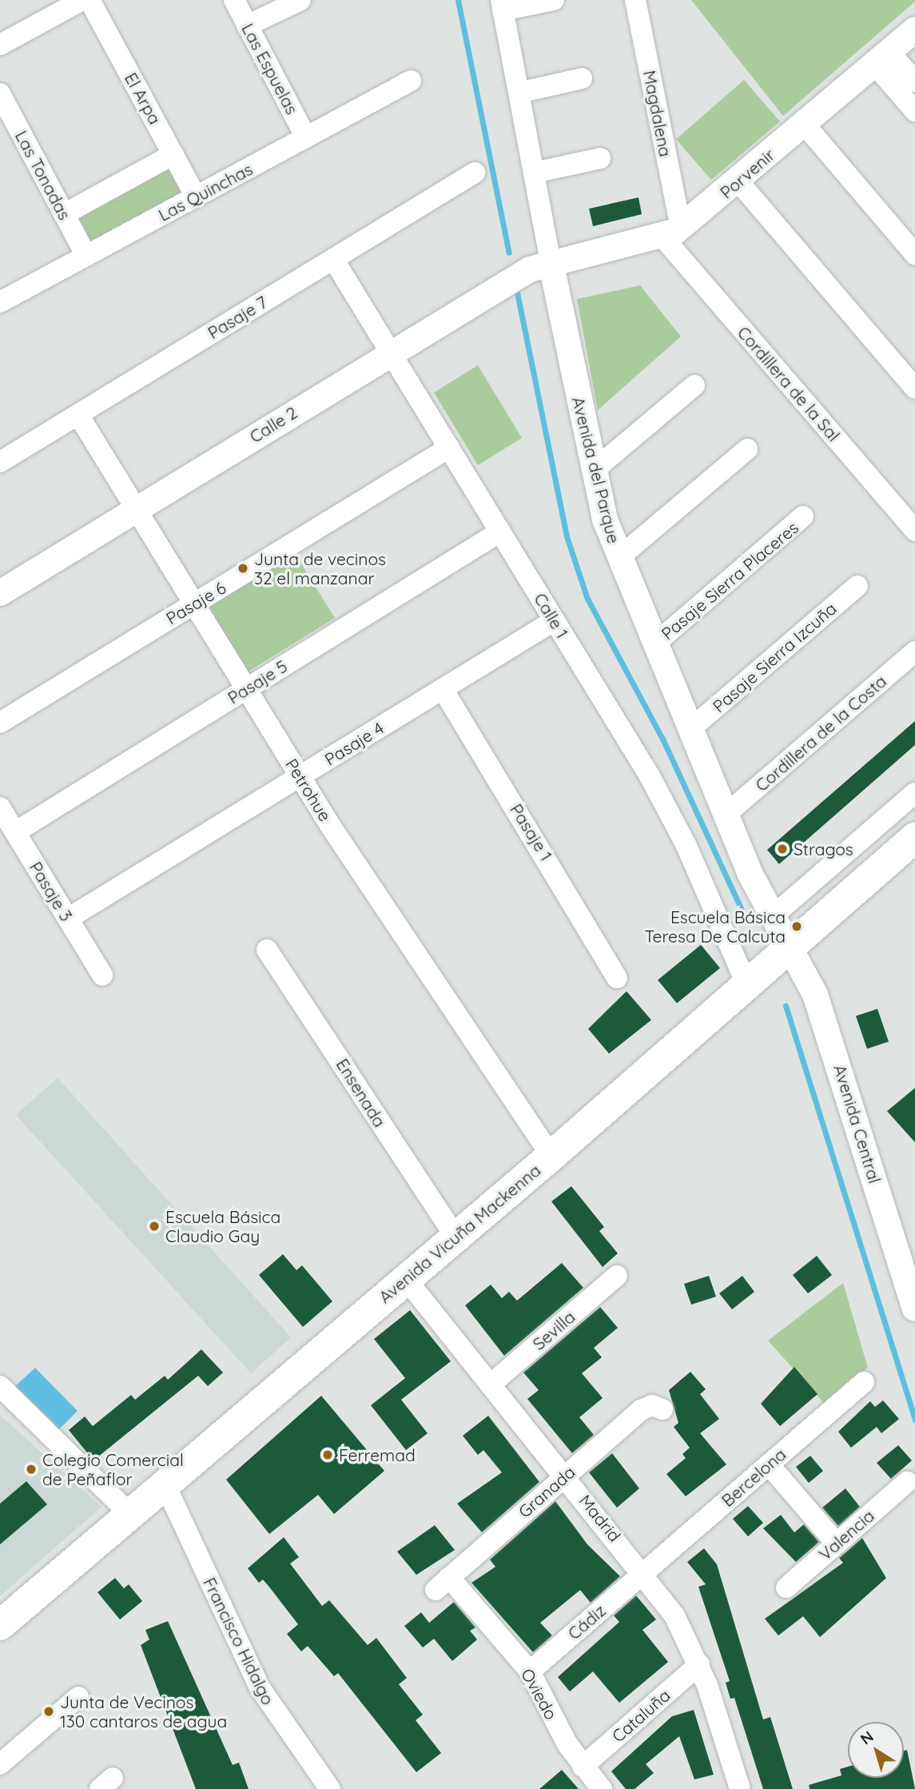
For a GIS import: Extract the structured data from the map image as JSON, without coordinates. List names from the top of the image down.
{
  "streets": {
    "main road": ["Avenida Vicuña Mackenna"],
    "street": [
      "Las Espuelas",
      "El Arpa",
      "Magdalena",
      "Porvenir",
      "Las Tonadas",
      "Las Quinchas",
      "Pasaje 7",
      "Cordillera de la Sal",
      "Calle 2",
      "Avenida del Parque",
      "Pasaje Sierra Placeres",
      "Pasaje 6",
      "Calle 1",
      "Pasaje Sierra Izcuña",
      "Pasaje 5",
      "Cordillera de la Costa",
      "Pasaje 4",
      "Petrohue",
      "Pasaje 1",
      "Pasaje 3",
      "Ensenada",
      "Avenida Central",
      "Sevilla",
      "Bercelona",
      "Granada",
      "Madrid",
      "Valencia",
      "Cádiz",
      "Francisco Hidalgo",
      "Oviedo",
      "Cataluña"
    ]
  },
  "crossings": [
    ["Las Espuelas", "Las Quinchas"],
    ["El Arpa", "Las Quinchas"],
    ["Magdalena", "Porvenir"],
    ["Magdalena", "Cordillera de la Sal"],
    ["Porvenir", "Cordillera de la Sal"],
    ["Porvenir", "Calle 2"],
    ["Porvenir", "Avenida del Parque"],
    ["Las Tonadas", "Las Quinchas"],
    ["Pasaje 7", "Calle 1"],
    ["Pasaje 7", "Petrohue"],
    ["Calle 2", "Avenida del Parque"],
    ["Calle 2", "Calle 1"],
    ["Calle 2", "Petrohue"],
    ["Avenida del Parque", "Pasaje Sierra Placeres"],
    ["Avenida del Parque", "Pasaje Sierra Izcuña"],
    ["Avenida del Parque", "Cordillera de la Costa"],
    ["Avenida del Parque", "Avenida Central"],
    ["Avenida del Parque", "Avenida Vicuña Mackenna"],
    ["Pasaje 6", "Calle 1"],
    ["Pasaje 6", "Petrohue"],
    ["Calle 1", "Pasaje 5"],
    ["Calle 1", "Pasaje 4"],
    ["Calle 1", "Avenida Vicuña Mackenna"],
    ["Pasaje 5", "Petrohue"],
    ["Pasaje 5", "Pasaje 3"],
    ["Pasaje 4", "Petrohue"],
    ["Pasaje 4", "Pasaje 1"],
    ["Pasaje 4", "Pasaje 3"],
    ["Petrohue", "Avenida Vicuña Mackenna"],
    ["Ensenada", "Avenida Vicuña Mackenna"],
    ["Avenida Central", "Avenida Vicuña Mackenna"],
    ["Avenida Vicuña Mackenna", "Madrid"],
    ["Avenida Vicuña Mackenna", "Francisco Hidalgo"],
    ["Sevilla", "Madrid"],
    ["Bercelona", "Madrid"],
    ["Bercelona", "Cádiz"],
    ["Granada", "Madrid"],
    ["Granada", "Oviedo"],
    ["Madrid", "Cádiz"],
    ["Madrid", "Cataluña"],
    ["Cádiz", "Oviedo"],
    ["Oviedo", "Cataluña"]
  ],
  "places": [
    "Junta de vecinos 32 el manzanar",
    "Stragos",
    "Escuela Básica Teresa De Calcuta",
    "Escuela Básica Claudio Gay",
    "Ferremad",
    "Colegio Comercial de Peñaflor",
    "Junta de Vecinos 130 cantaros de agua"
  ],
  "north": "top left"
}
